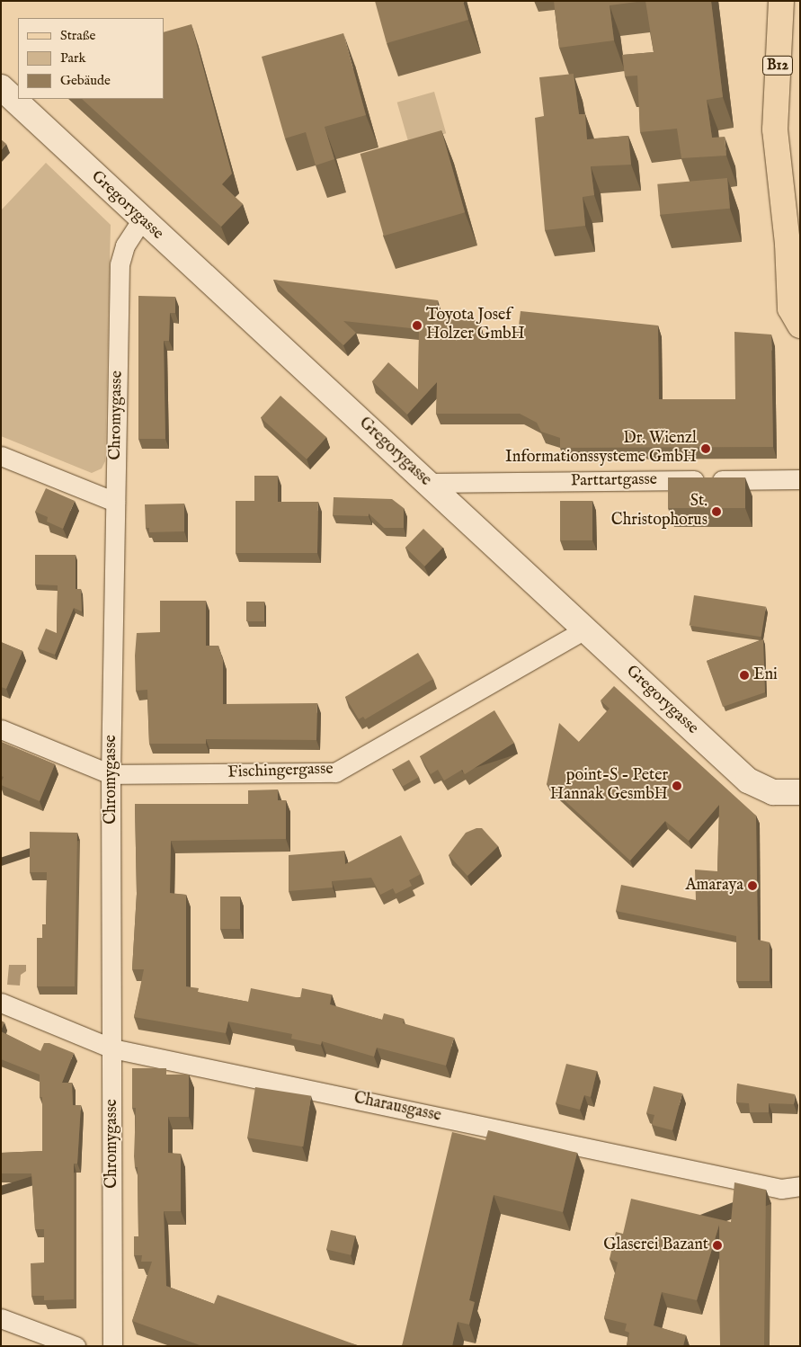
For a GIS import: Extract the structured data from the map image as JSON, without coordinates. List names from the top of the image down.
{
  "streets": {
    "main road": ["B12"],
    "street": [
      "Gregorygasse",
      "Chromygasse",
      "Parttartgasse",
      "Fischingergasse",
      "Charausgasse"
    ]
  },
  "crossings": [
    ["Gregorygasse", "Chromygasse"],
    ["Gregorygasse", "Parttartgasse"],
    ["Gregorygasse", "Fischingergasse"],
    ["Chromygasse", "Fischingergasse"],
    ["Chromygasse", "Charausgasse"]
  ],
  "places": [
    "Toyota Josef Holzer GmbH",
    "Dr. Wienzl Informationssysteme GmbH",
    "St. Christophorus",
    "Eni",
    "point-S - Peter Hannak GesmbH",
    "Amaraya",
    "Glaserei Bazant"
  ],
  "legend": ["Straße", "Park", "Gebäude"]
}
